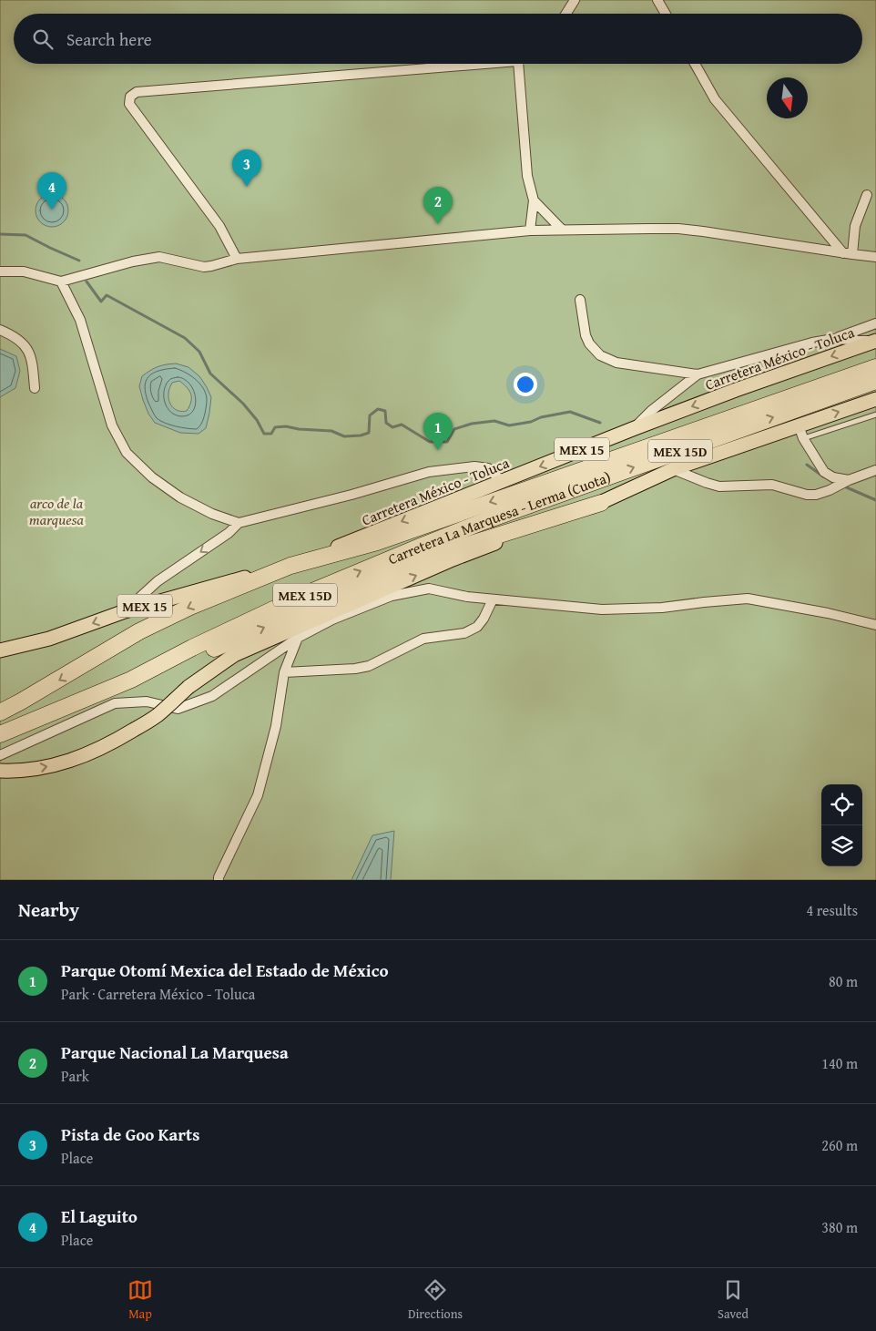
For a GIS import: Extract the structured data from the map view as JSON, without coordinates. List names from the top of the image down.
{
  "streets": {
    "highway": ["MEX 15D", "Carretera La Marquesa - Lerma (Cuota)"],
    "main road": ["Carretera México - Toluca", "MEX 15"]
  },
  "crossings": [
    ["Carretera México - Toluca", "MEX 15D"],
    ["Carretera México - Toluca", "Carretera La Marquesa - Lerma (Cuota)"],
    ["MEX 15D", "Carretera La Marquesa - Lerma (Cuota)"]
  ],
  "parks": ["arco de la marquesa"],
  "north": "bottom",
  "page": {
    "search": "Search here",
    "pins": [
      "3",
      "4",
      "2",
      "1"
    ],
    "heading": ["Nearby", "4 results"],
    "list": [
      {
        "mark": "1",
        "name": "Parque Otomí Mexica del Estado de México",
        "note": "Park · Carretera México - Toluca",
        "value": "80 m"
      },
      {
        "mark": "2",
        "name": "Parque Nacional La Marquesa",
        "note": "Park",
        "value": "140 m"
      },
      {
        "mark": "3",
        "name": "Pista de Goo Karts",
        "note": "Place",
        "value": "260 m"
      },
      {
        "mark": "4",
        "name": "El Laguito",
        "note": "Place",
        "value": "380 m"
      }
    ],
    "nav": ["Map", "Directions", "Saved"]
  }
}
